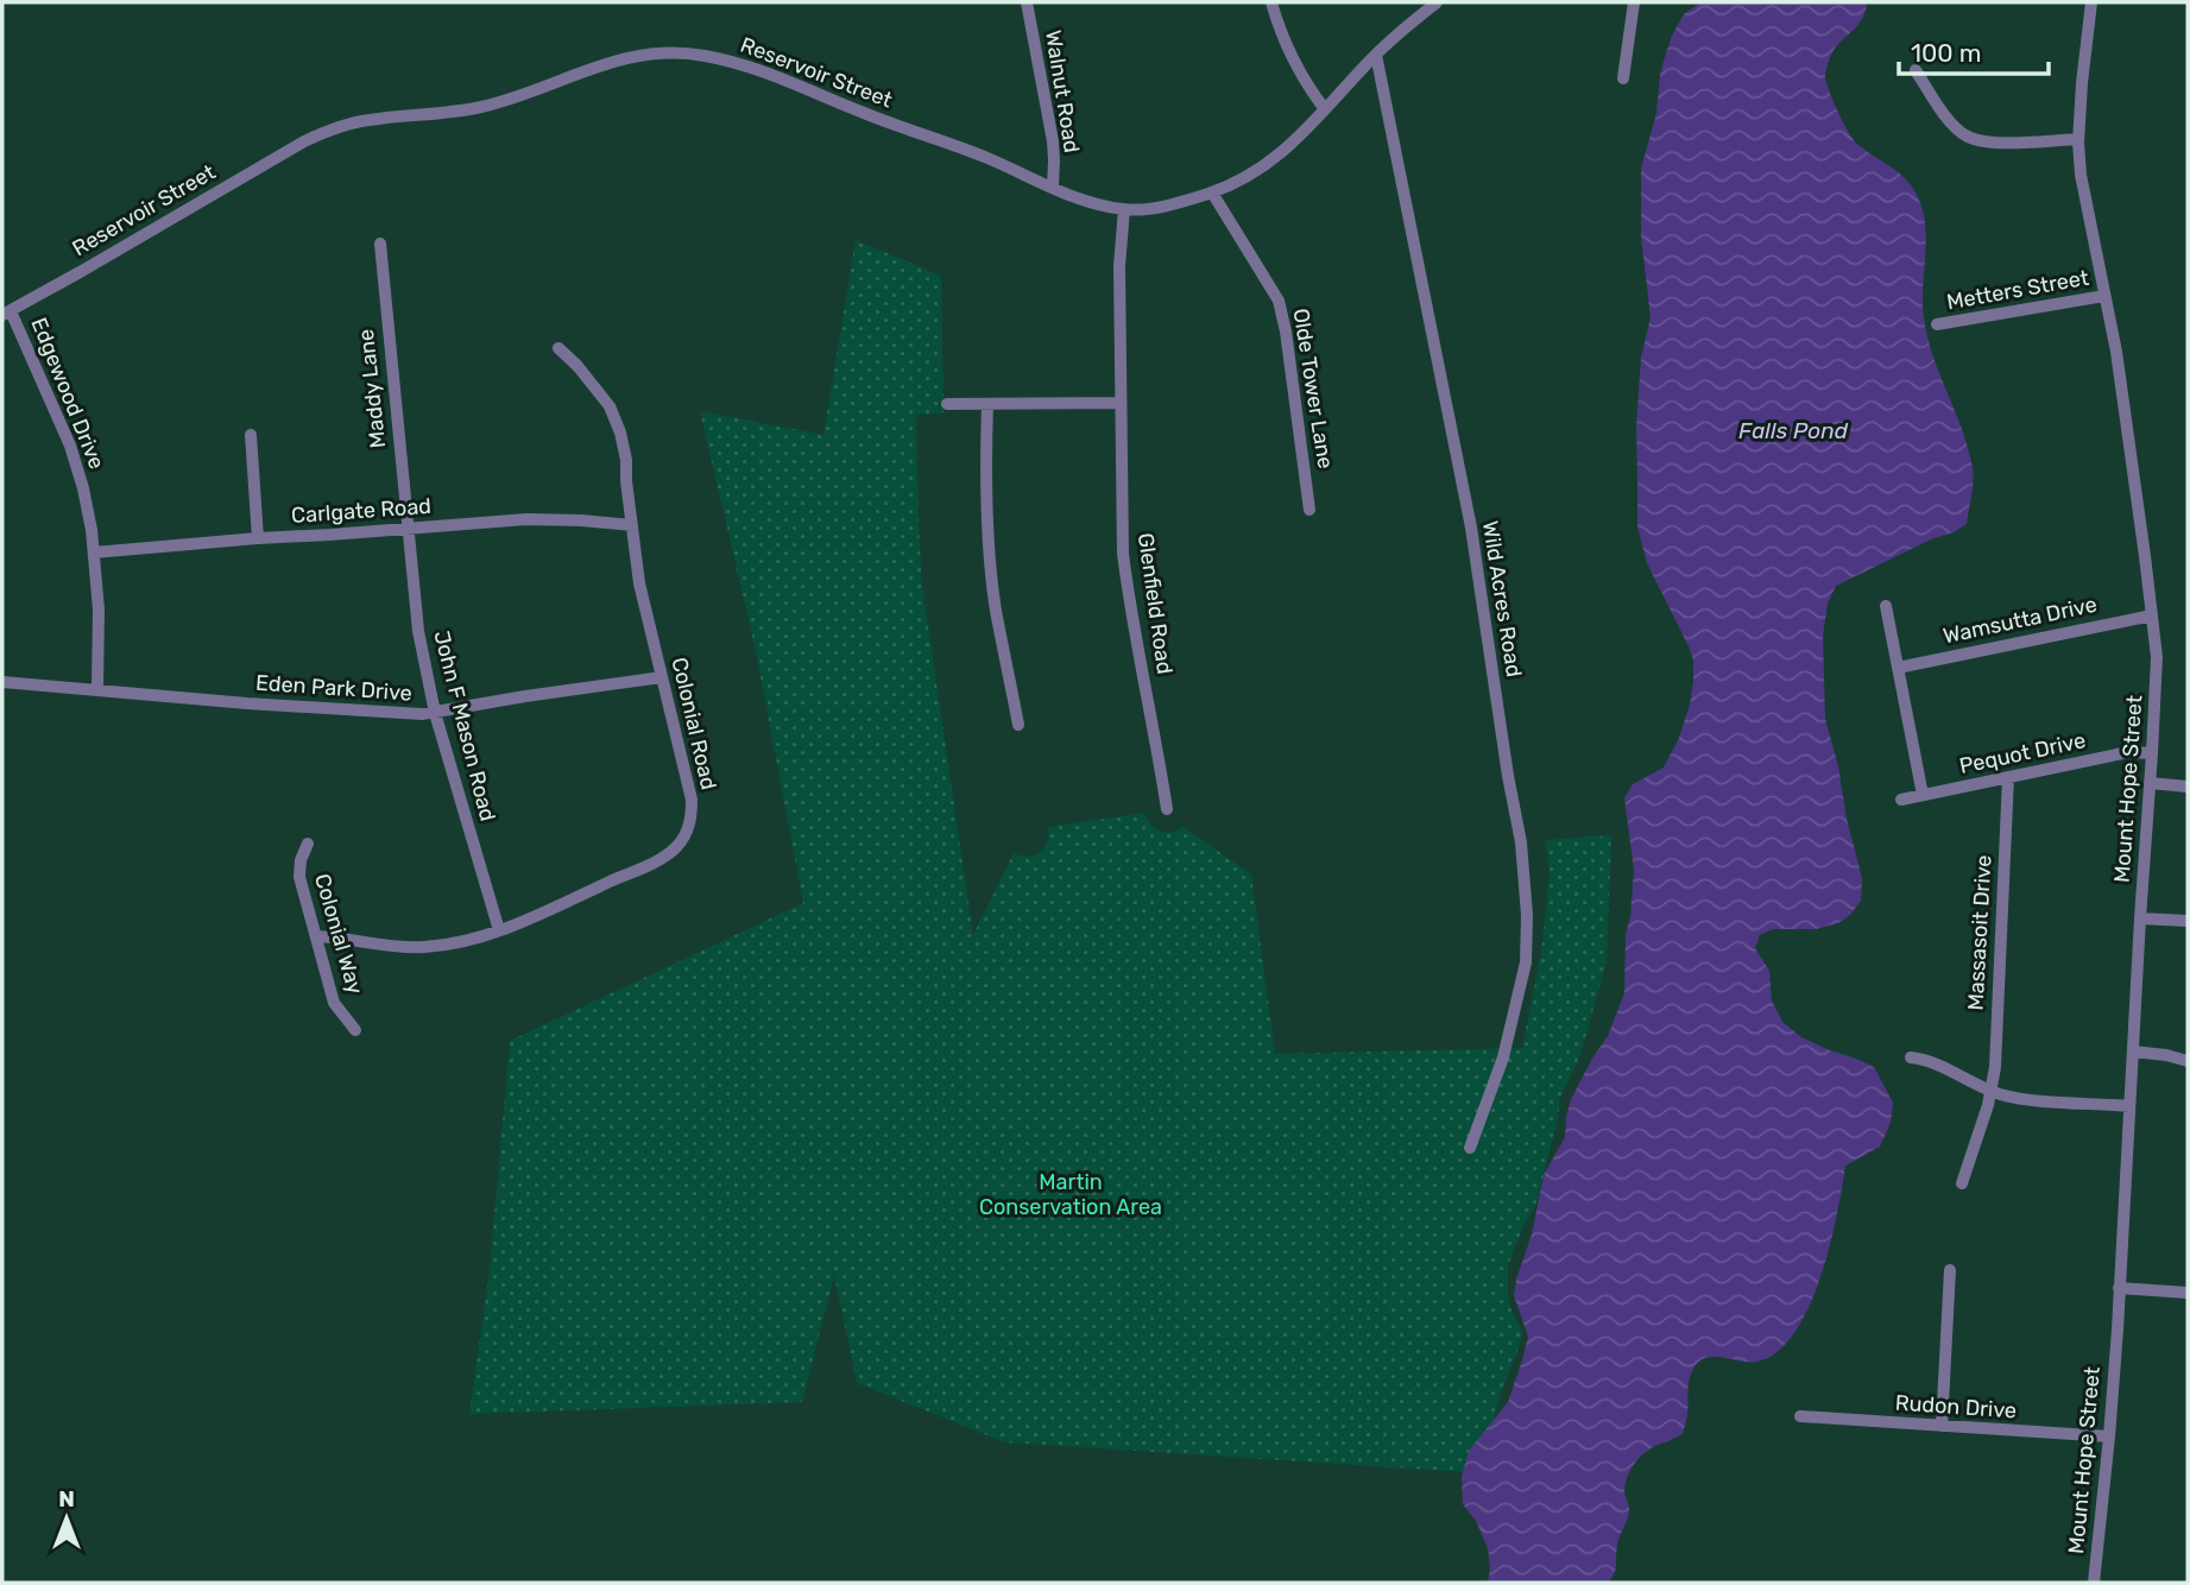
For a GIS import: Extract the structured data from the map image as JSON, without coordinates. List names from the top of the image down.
{
  "streets": {
    "street": [
      "Reservoir Street",
      "Walnut Road",
      "Metters Street",
      "Maddy Lane",
      "Olde Tower Lane",
      "Edgewood Drive",
      "Carlgate Road",
      "Wild Acres Road",
      "Glenfield Road",
      "Wamsutta Drive",
      "Eden Park Drive",
      "Colonial Road",
      "John F Mason Road",
      "Pequot Drive",
      "Mount Hope Street",
      "Massasoit Drive",
      "Colonial Way",
      "Rudon Drive"
    ]
  },
  "crossings": [
    ["Reservoir Street", "Walnut Road"],
    ["Reservoir Street", "Olde Tower Lane"],
    ["Reservoir Street", "Edgewood Drive"],
    ["Reservoir Street", "Wild Acres Road"],
    ["Reservoir Street", "Glenfield Road"],
    ["Metters Street", "Mount Hope Street"],
    ["Maddy Lane", "Carlgate Road"],
    ["Maddy Lane", "John F Mason Road"],
    ["Edgewood Drive", "Carlgate Road"],
    ["Edgewood Drive", "Eden Park Drive"],
    ["Carlgate Road", "Colonial Road"],
    ["Carlgate Road", "John F Mason Road"],
    ["Wamsutta Drive", "Mount Hope Street"],
    ["Eden Park Drive", "Colonial Road"],
    ["Eden Park Drive", "John F Mason Road"],
    ["Colonial Road", "John F Mason Road"],
    ["Colonial Road", "Colonial Way"],
    ["Pequot Drive", "Mount Hope Street"],
    ["Pequot Drive", "Massasoit Drive"],
    ["Mount Hope Street", "Rudon Drive"]
  ],
  "water": ["Falls Pond"],
  "parks": ["Martin Conservation Area"],
  "scale_bar": "100 m",
  "north": "top"
}
